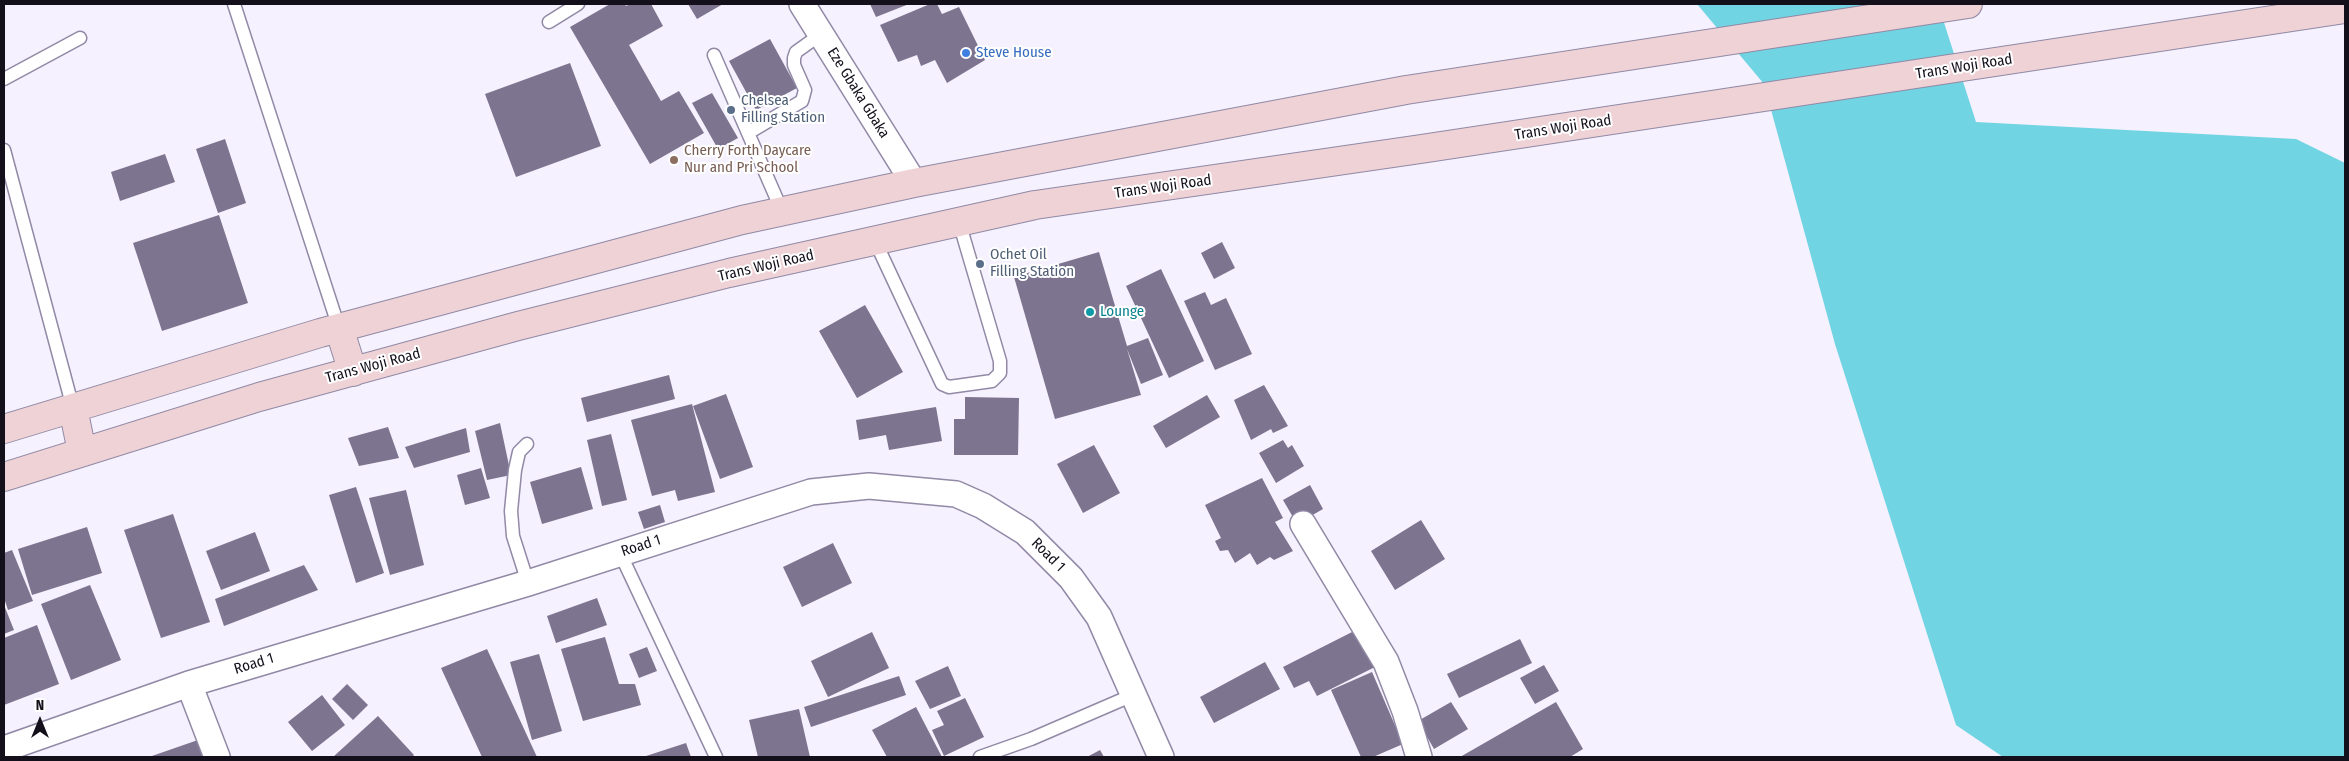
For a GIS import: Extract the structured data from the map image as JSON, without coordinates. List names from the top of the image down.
{
  "streets": {
    "main road": ["Trans Woji Road"],
    "street": ["Eze Gbaka Gbaka", "Road 1"]
  },
  "places": [
    "Steve House",
    "Chelsea Filling Station",
    "Cherry Forth Daycare Nur and Pri School",
    "Ochet Oil Filling Station",
    "Lounge"
  ],
  "north": "top"
}
